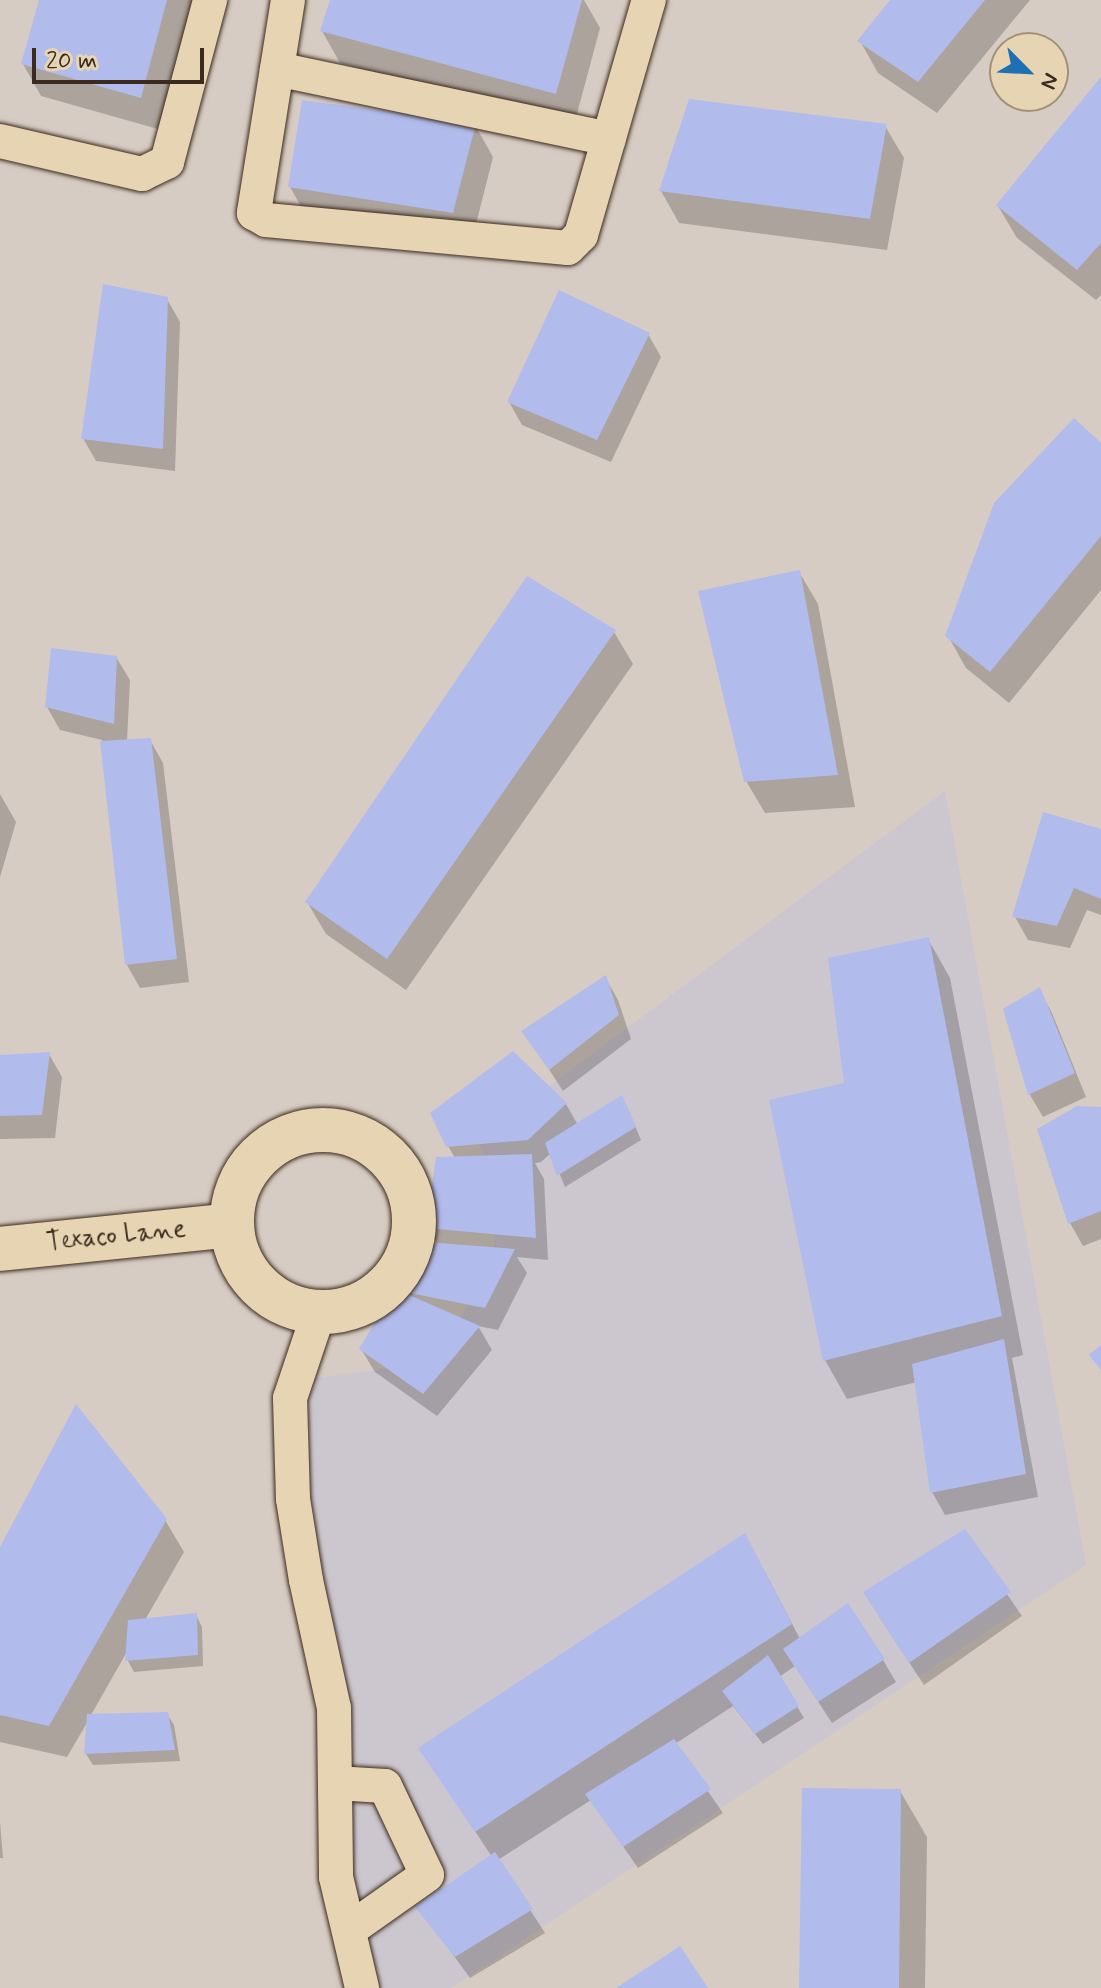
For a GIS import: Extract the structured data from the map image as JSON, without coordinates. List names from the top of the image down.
{
  "streets": {
    "street": ["Texaco Lane"]
  },
  "scale_bar": "20 m",
  "north": "bottom right"
}
